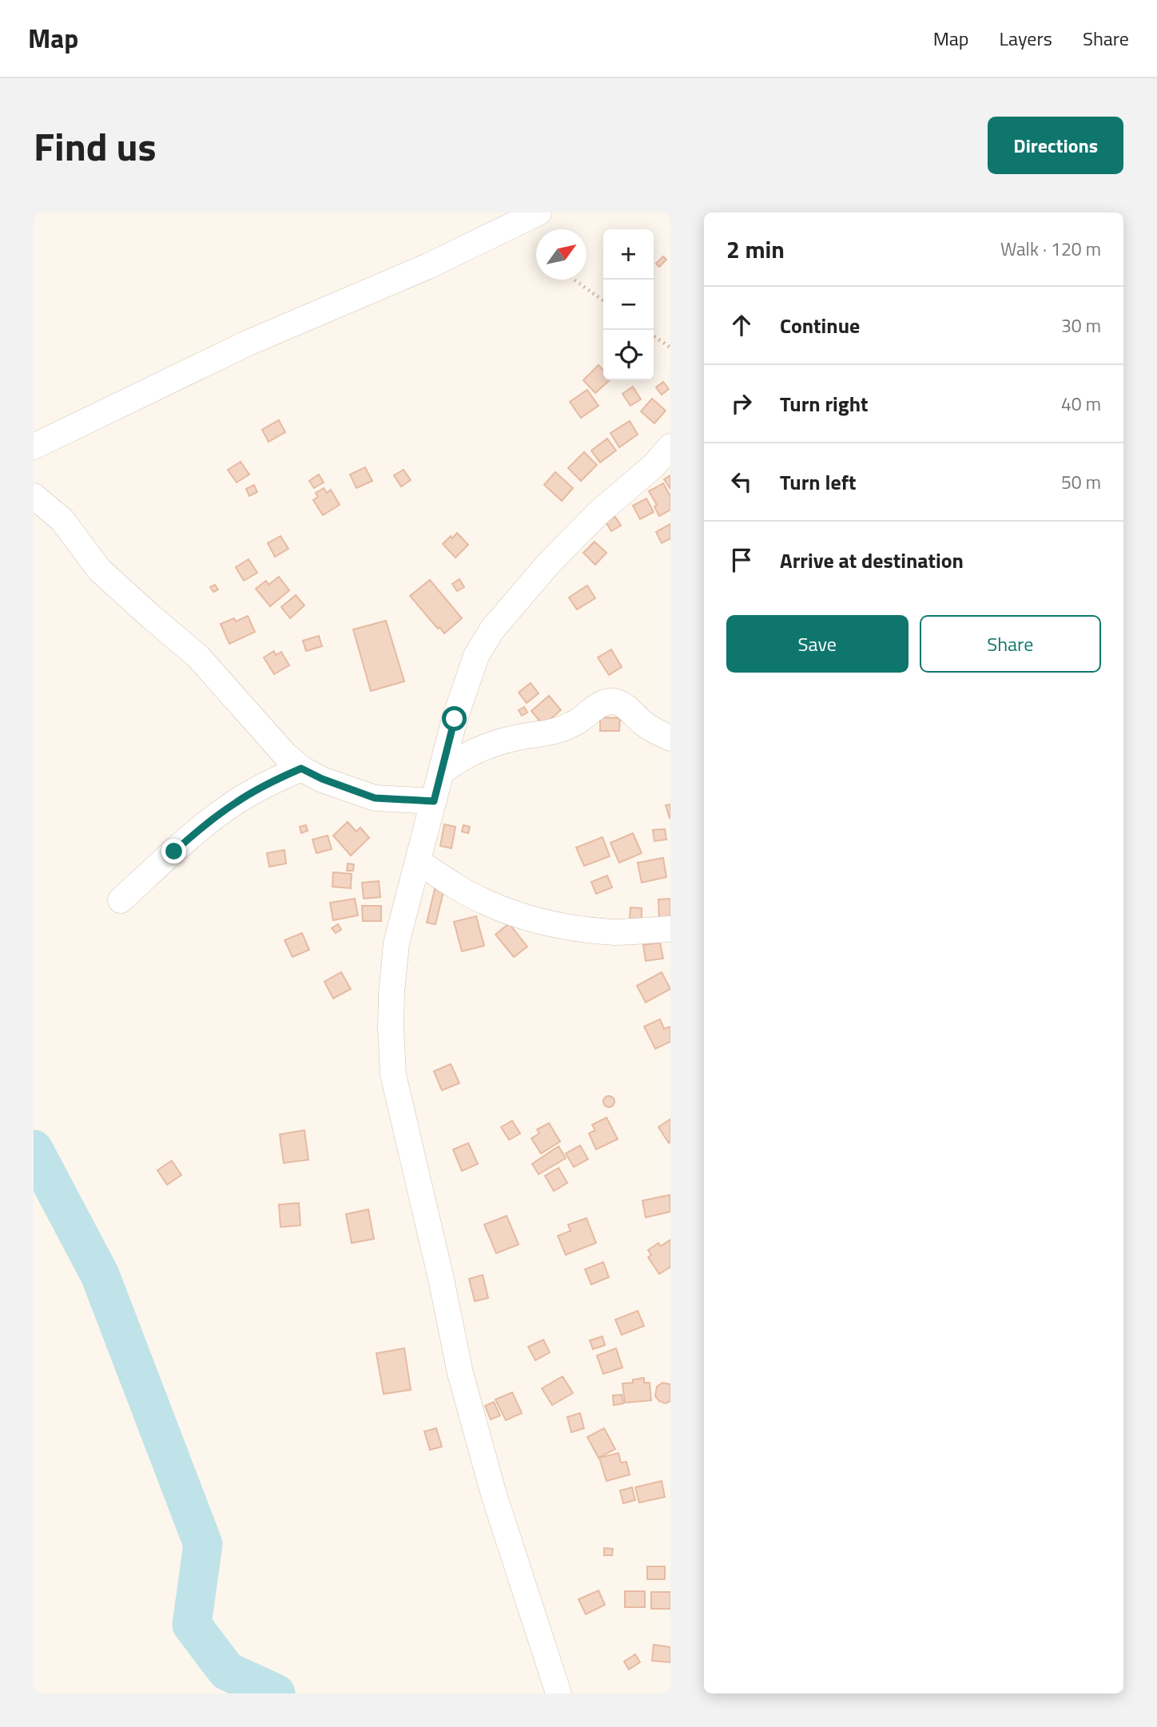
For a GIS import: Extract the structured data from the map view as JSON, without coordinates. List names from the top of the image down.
{
  "north": "top right",
  "page": {
    "header": "Map",
    "nav": ["Map", "Layers", "Share"],
    "title": "Find us",
    "buttons": [
      "Directions",
      ["Save", "Share"]
    ],
    "heading": ["2 min", "Walk · 120 m"],
    "map_buttons": ["+", "−"],
    "list": [
      ["Continue", "30 m"],
      ["Turn right", "40 m"],
      ["Turn left", "50 m"],
      "Arrive at destination"
    ]
  }
}
